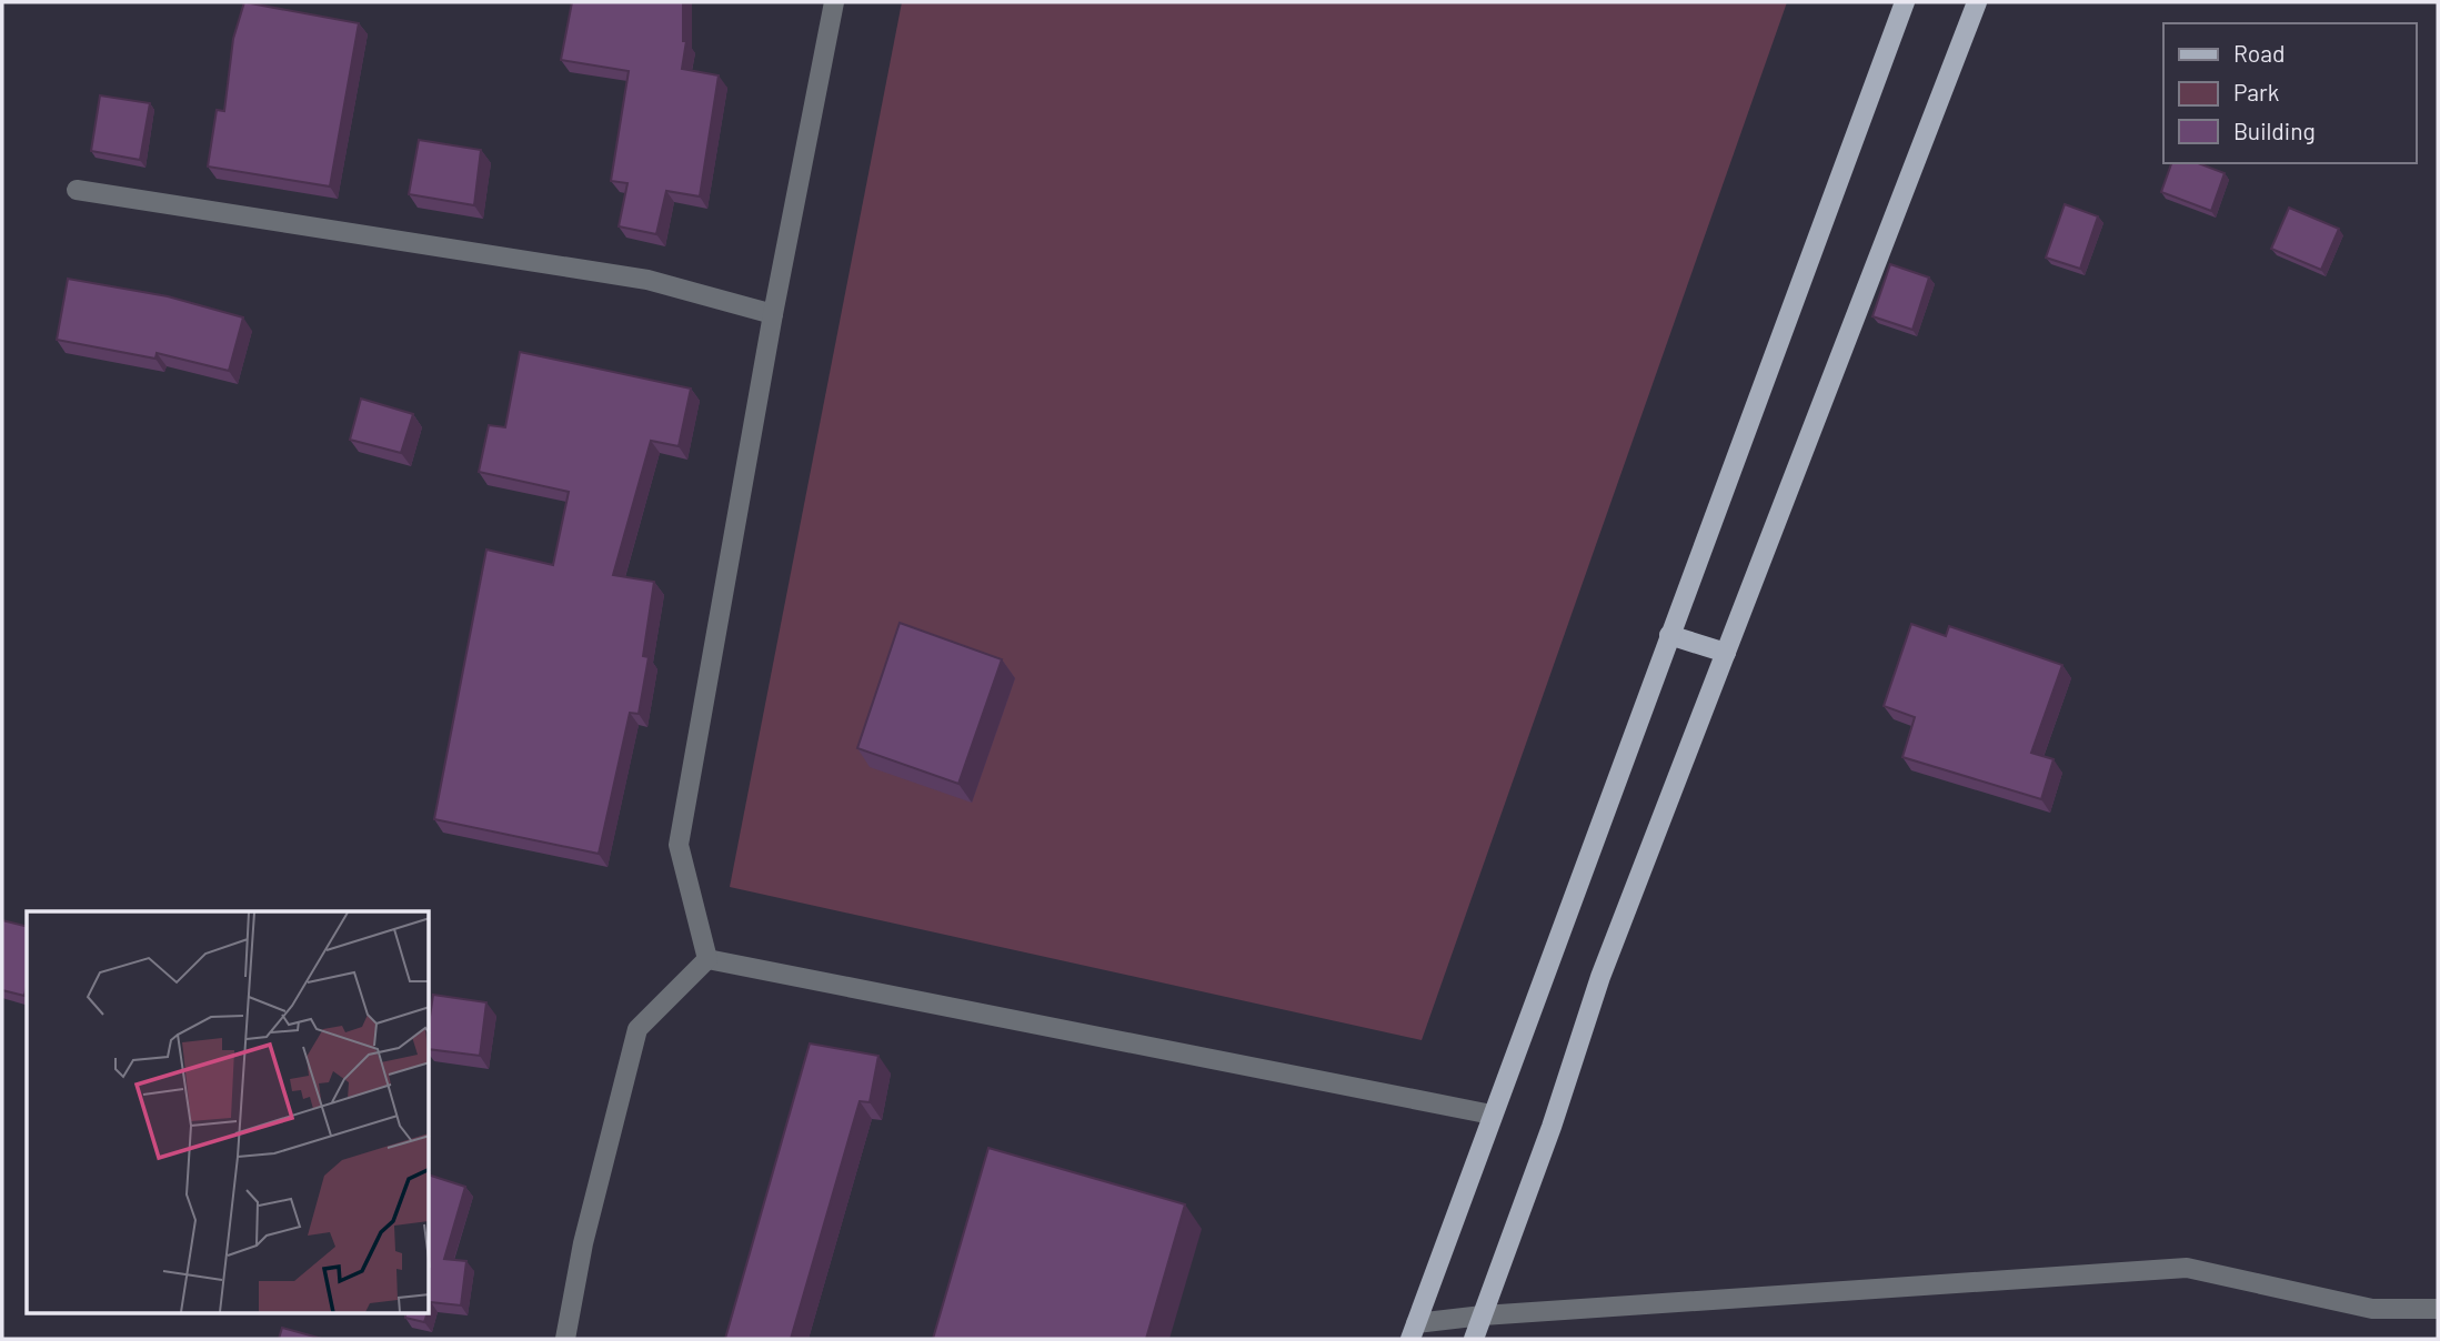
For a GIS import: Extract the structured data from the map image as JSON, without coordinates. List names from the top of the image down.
{
  "legend": ["Road", "Park", "Building"]
}
